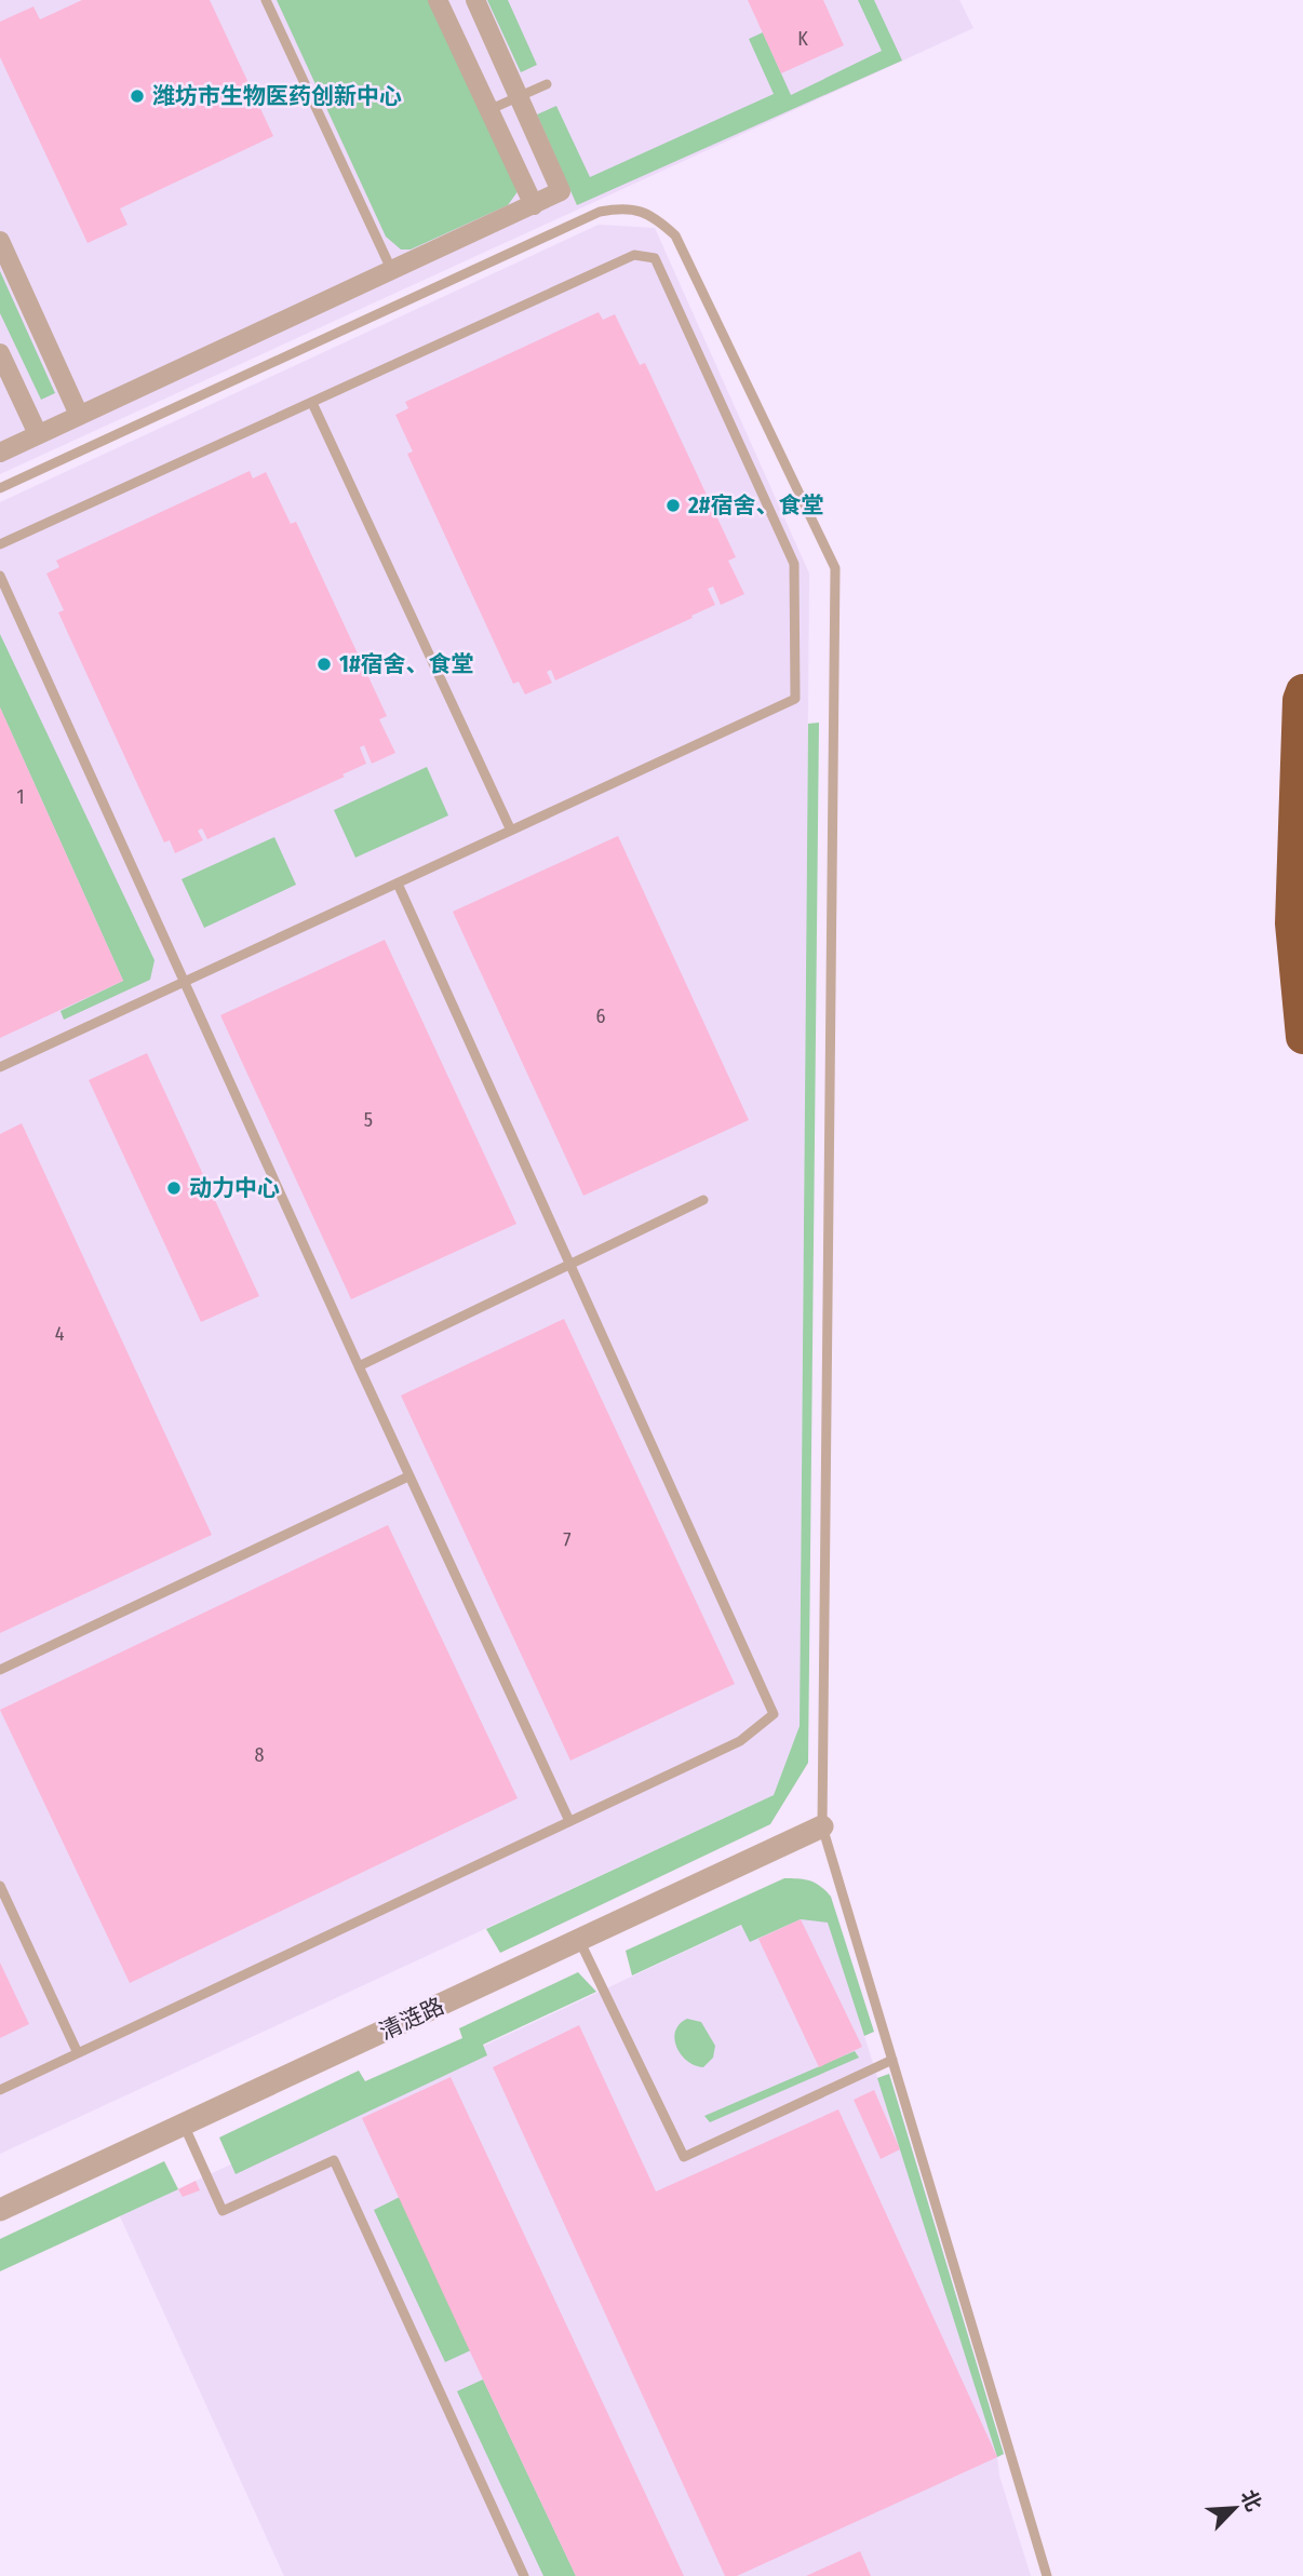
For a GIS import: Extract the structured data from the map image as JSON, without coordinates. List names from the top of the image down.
{
  "streets": {
    "street": ["清涟路"]
  },
  "places": [
    "潍坊市生物医药创新中心",
    "2#宿舍、食堂",
    "1#宿舍、食堂",
    "动力中心"
  ],
  "house_numbers": [
    "K",
    "1",
    "6",
    "5",
    "4",
    "7",
    "8"
  ],
  "north": "top right"
}
